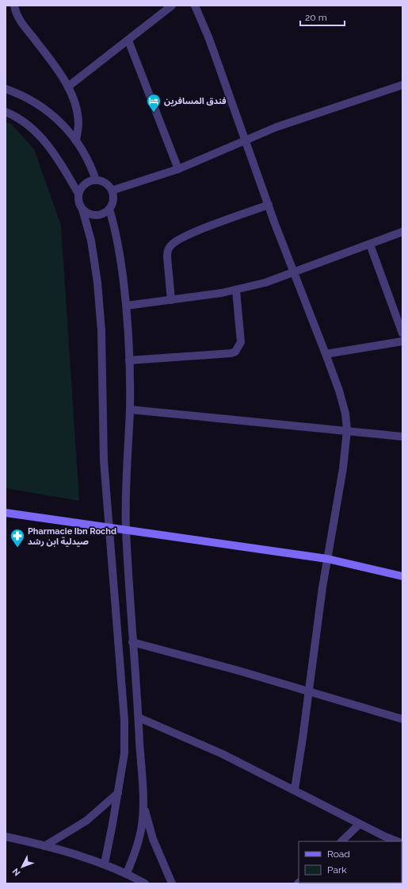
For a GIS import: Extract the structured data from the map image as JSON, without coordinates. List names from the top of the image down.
{
  "places": {
    "hotel": ["فندق المسافرين"],
    "pharmacy": ["Pharmacie Ibn Rochd صيدلية ابن رشد"]
  },
  "legend": ["Road", "Park"],
  "scale_bar": "20 m",
  "north": "bottom left"
}
